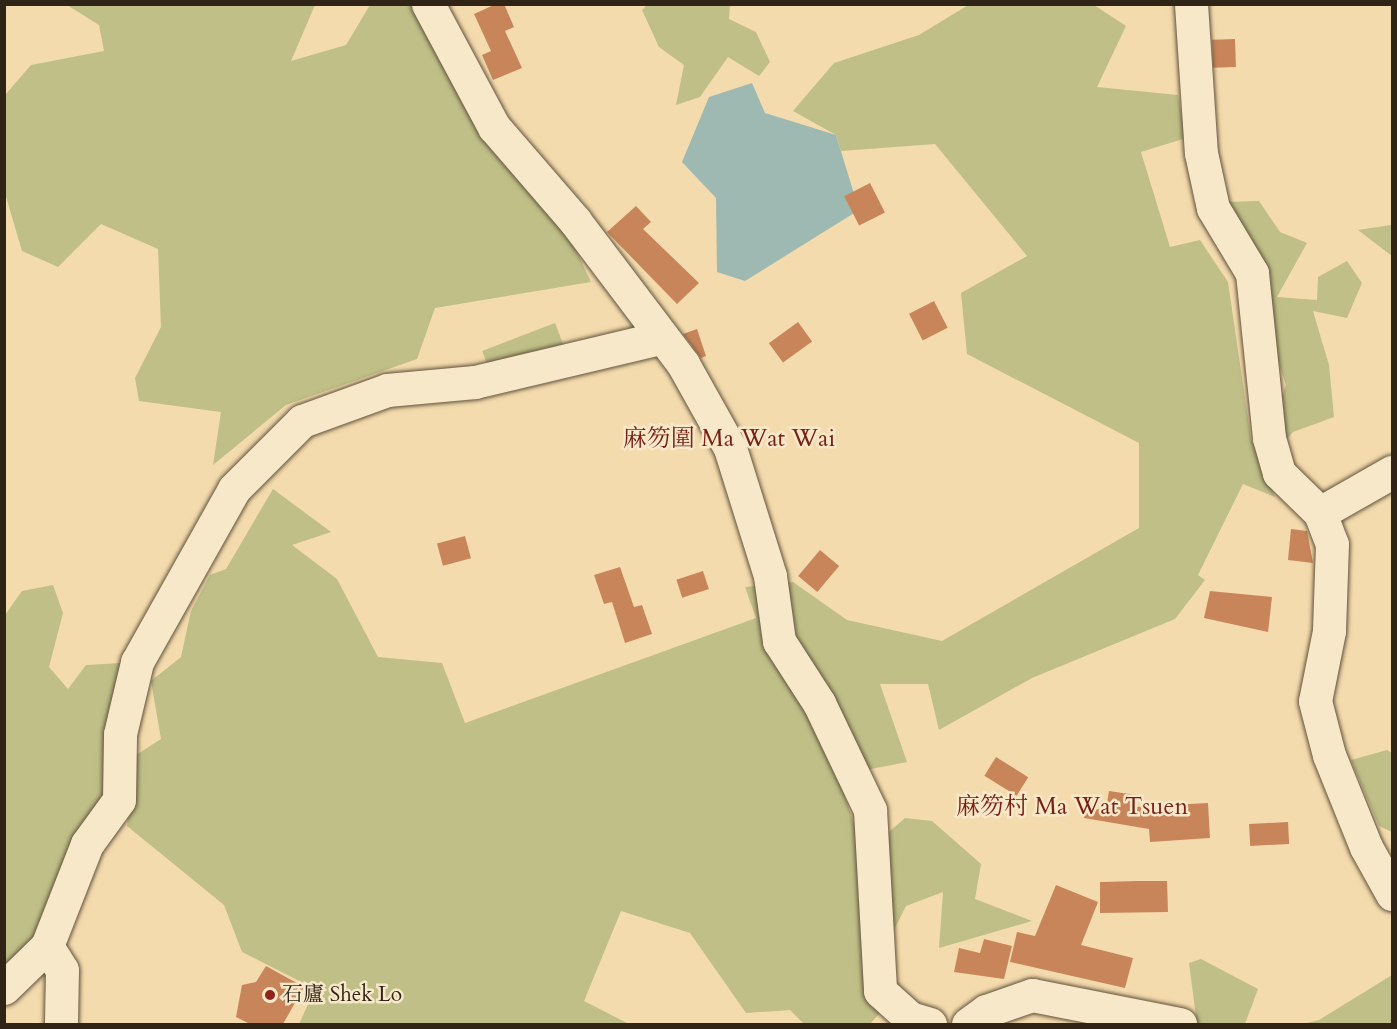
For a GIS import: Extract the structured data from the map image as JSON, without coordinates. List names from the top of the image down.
{
  "districts": ["麻笏圍 Ma Wat Wai", "麻笏村 Ma Wat Tsuen"],
  "places": ["石廬 Shek Lo"]
}
